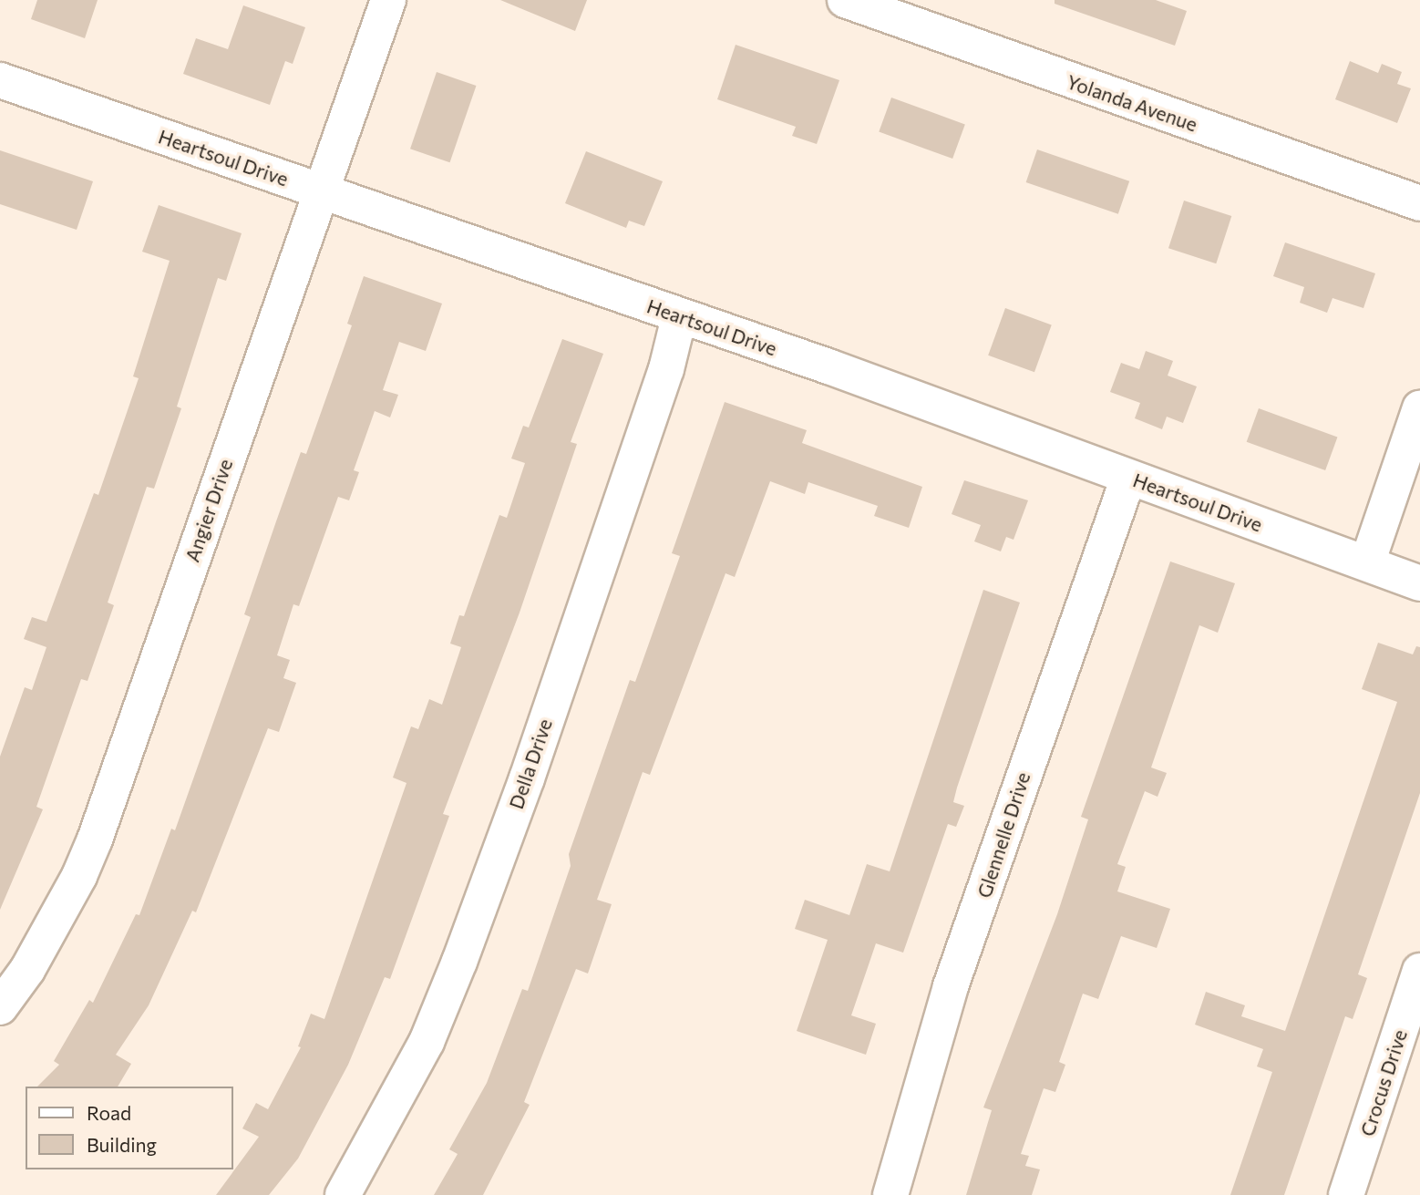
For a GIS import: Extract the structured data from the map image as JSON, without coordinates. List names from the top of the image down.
{
  "streets": {
    "street": [
      "Yolanda Avenue",
      "Heartsoul Drive",
      "Angier Drive",
      "Della Drive",
      "Glennelle Drive",
      "Crocus Drive"
    ]
  },
  "crossings": [
    ["Heartsoul Drive", "Angier Drive"],
    ["Heartsoul Drive", "Della Drive"],
    ["Heartsoul Drive", "Glennelle Drive"]
  ],
  "legend": ["Road", "Building"]
}
